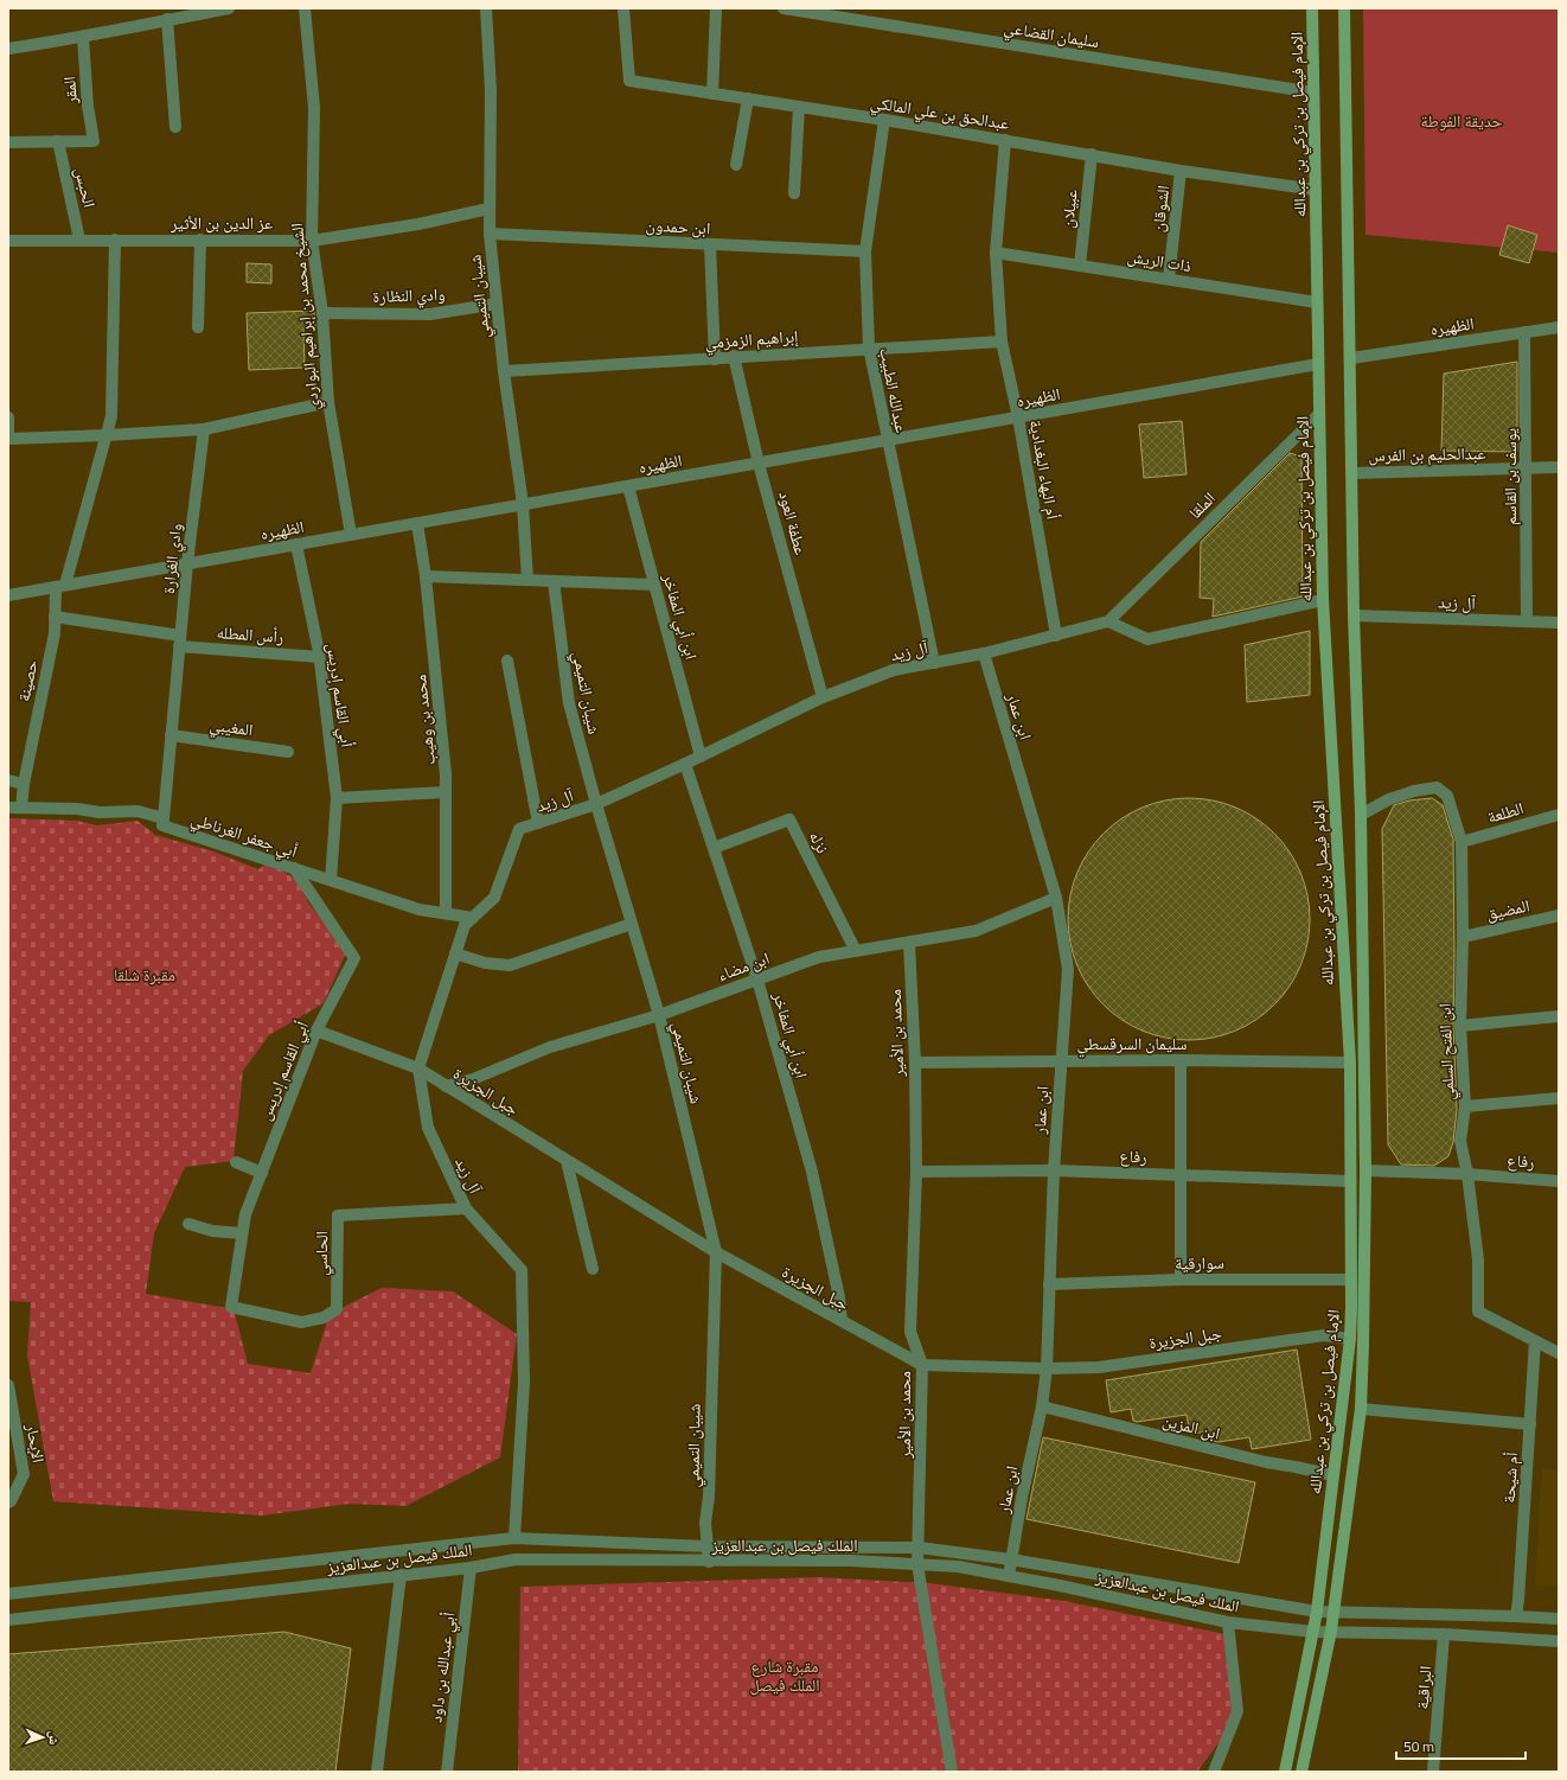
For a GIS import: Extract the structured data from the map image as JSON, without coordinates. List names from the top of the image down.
{
  "streets": {
    "main road": ["الإمام فيصل بن تركي بن عبدالله"],
    "street": [
      "سليمان القضاعي",
      "المقر",
      "عبدالحق بن علي المالكي",
      "الحبس",
      "عبيلان",
      "الشوقان",
      "عز الدين بن الأثير",
      "ابن حمدون",
      "ذات الريش",
      "وادي النظارة",
      "شيبان التميمي",
      "الشيخ محمد بن إبراهيم البواردي",
      "الظهيره",
      "إبراهيم الزمزمي",
      "عبدالله الطبيب",
      "عبدالحليم بن الفرس",
      "أم البهاء البغدادية",
      "يوسف بن القاسم",
      "الملقا",
      "عطفة العود",
      "وادي الغرارة",
      "آل زيد",
      "ابن أبي المفاخر",
      "رأس المطله",
      "حصينة",
      "أبي القاسم إدريس",
      "ابن عمار",
      "محمد بن وهيب",
      "المغيبي",
      "الطلعة",
      "أبي جعفر الغرناطي",
      "نزله",
      "المضيق",
      "ابن مضاء",
      "محمد بن الأمير",
      "سليمان السرقسطي",
      "ابن الفتح السلمي",
      "جبل الجزيرة",
      "رفاع",
      "الحاسي",
      "سوارقية",
      "ابن المزين",
      "الإبحار",
      "أم شيحة",
      "الملك فيصل بن عبدالعزيز",
      "أبي عبدالله بن داود",
      "البراقية"
    ]
  },
  "crossings": [
    ["سليمان القضاعي", "الإمام فيصل بن تركي بن عبدالله"],
    ["المقر", "الحبس"],
    ["عبدالحق بن علي المالكي", "الإمام فيصل بن تركي بن عبدالله"],
    ["عبدالحق بن علي المالكي", "عبيلان"],
    ["عبدالحق بن علي المالكي", "الشوقان"],
    ["عبدالحق بن علي المالكي", "عبدالله الطبيب"],
    ["عبدالحق بن علي المالكي", "أم البهاء البغدادية"],
    ["الإمام فيصل بن تركي بن عبدالله", "ذات الريش"],
    ["الإمام فيصل بن تركي بن عبدالله", "الظهيره"],
    ["الإمام فيصل بن تركي بن عبدالله", "عبدالحليم بن الفرس"],
    ["الإمام فيصل بن تركي بن عبدالله", "الملقا"],
    ["الإمام فيصل بن تركي بن عبدالله", "آل زيد"],
    ["الإمام فيصل بن تركي بن عبدالله", "سليمان السرقسطي"],
    ["الإمام فيصل بن تركي بن عبدالله", "ابن الفتح السلمي"],
    ["الإمام فيصل بن تركي بن عبدالله", "جبل الجزيرة"],
    ["الإمام فيصل بن تركي بن عبدالله", "رفاع"],
    ["الإمام فيصل بن تركي بن عبدالله", "سوارقية"],
    ["الإمام فيصل بن تركي بن عبدالله", "ابن المزين"],
    ["الإمام فيصل بن تركي بن عبدالله", "الملك فيصل بن عبدالعزيز"],
    ["الحبس", "عز الدين بن الأثير"],
    ["عبيلان", "ذات الريش"],
    ["الشوقان", "ذات الريش"],
    ["عز الدين بن الأثير", "شيبان التميمي"],
    ["عز الدين بن الأثير", "الشيخ محمد بن إبراهيم البواردي"],
    ["عز الدين بن الأثير", "حصينة"],
    ["ابن حمدون", "شيبان التميمي"],
    ["ابن حمدون", "عبدالله الطبيب"],
    ["ذات الريش", "أم البهاء البغدادية"],
    ["وادي النظارة", "شيبان التميمي"],
    ["وادي النظارة", "الشيخ محمد بن إبراهيم البواردي"],
    ["شيبان التميمي", "الظهيره"],
    ["شيبان التميمي", "إبراهيم الزمزمي"],
    ["شيبان التميمي", "آل زيد"],
    ["شيبان التميمي", "ابن مضاء"],
    ["شيبان التميمي", "جبل الجزيرة"],
    ["شيبان التميمي", "الملك فيصل بن عبدالعزيز"],
    ["الشيخ محمد بن إبراهيم البواردي", "الظهيره"],
    ["الظهيره", "عبدالله الطبيب"],
    ["الظهيره", "أم البهاء البغدادية"],
    ["الظهيره", "يوسف بن القاسم"],
    ["الظهيره", "عطفة العود"],
    ["الظهيره", "وادي الغرارة"],
    ["الظهيره", "ابن أبي المفاخر"],
    ["الظهيره", "حصينة"],
    ["الظهيره", "أبي القاسم إدريس"],
    ["الظهيره", "محمد بن وهيب"],
    ["إبراهيم الزمزمي", "عبدالله الطبيب"],
    ["إبراهيم الزمزمي", "أم البهاء البغدادية"],
    ["إبراهيم الزمزمي", "عطفة العود"],
    ["عبدالله الطبيب", "آل زيد"],
    ["عبدالحليم بن الفرس", "يوسف بن القاسم"],
    ["أم البهاء البغدادية", "آل زيد"],
    ["يوسف بن القاسم", "آل زيد"],
    ["الملقا", "آل زيد"],
    ["عطفة العود", "آل زيد"],
    ["وادي الغرارة", "رأس المطله"],
    ["وادي الغرارة", "المغيبي"],
    ["وادي الغرارة", "أبي جعفر الغرناطي"],
    ["آل زيد", "ابن أبي المفاخر"],
    ["آل زيد", "ابن عمار"],
    ["آل زيد", "أبي جعفر الغرناطي"],
    ["آل زيد", "جبل الجزيرة"],
    ["آل زيد", "الحاسي"],
    ["آل زيد", "الملك فيصل بن عبدالعزيز"],
    ["ابن أبي المفاخر", "نزله"],
    ["ابن أبي المفاخر", "ابن مضاء"],
    ["ابن أبي المفاخر", "جبل الجزيرة"],
    ["رأس المطله", "حصينة"],
    ["رأس المطله", "أبي القاسم إدريس"],
    ["حصينة", "أبي جعفر الغرناطي"],
    ["أبي القاسم إدريس", "أبي جعفر الغرناطي"],
    ["أبي القاسم إدريس", "جبل الجزيرة"],
    ["أبي القاسم إدريس", "الحاسي"],
    ["ابن عمار", "ابن مضاء"],
    ["ابن عمار", "سليمان السرقسطي"],
    ["ابن عمار", "جبل الجزيرة"],
    ["ابن عمار", "رفاع"],
    ["ابن عمار", "سوارقية"],
    ["ابن عمار", "ابن المزين"],
    ["ابن عمار", "الملك فيصل بن عبدالعزيز"],
    ["محمد بن وهيب", "أبي جعفر الغرناطي"],
    ["الطلعة", "ابن الفتح السلمي"],
    ["نزله", "ابن مضاء"],
    ["المضيق", "ابن الفتح السلمي"],
    ["ابن مضاء", "محمد بن الأمير"],
    ["ابن مضاء", "جبل الجزيرة"],
    ["محمد بن الأمير", "سليمان السرقسطي"],
    ["محمد بن الأمير", "جبل الجزيرة"],
    ["محمد بن الأمير", "رفاع"],
    ["محمد بن الأمير", "الملك فيصل بن عبدالعزيز"],
    ["ابن الفتح السلمي", "رفاع"],
    ["ابن الفتح السلمي", "أم شيحة"],
    ["أم شيحة", "الملك فيصل بن عبدالعزيز"],
    ["الملك فيصل بن عبدالعزيز", "أبي عبدالله بن داود"],
    ["الملك فيصل بن عبدالعزيز", "البراقية"]
  ],
  "parks": ["حديقة الفوطة", "مقبرة شلقا", "مقبرة شارع الملك فيصل"],
  "scale_bar": "50 m",
  "north": "right"
}
